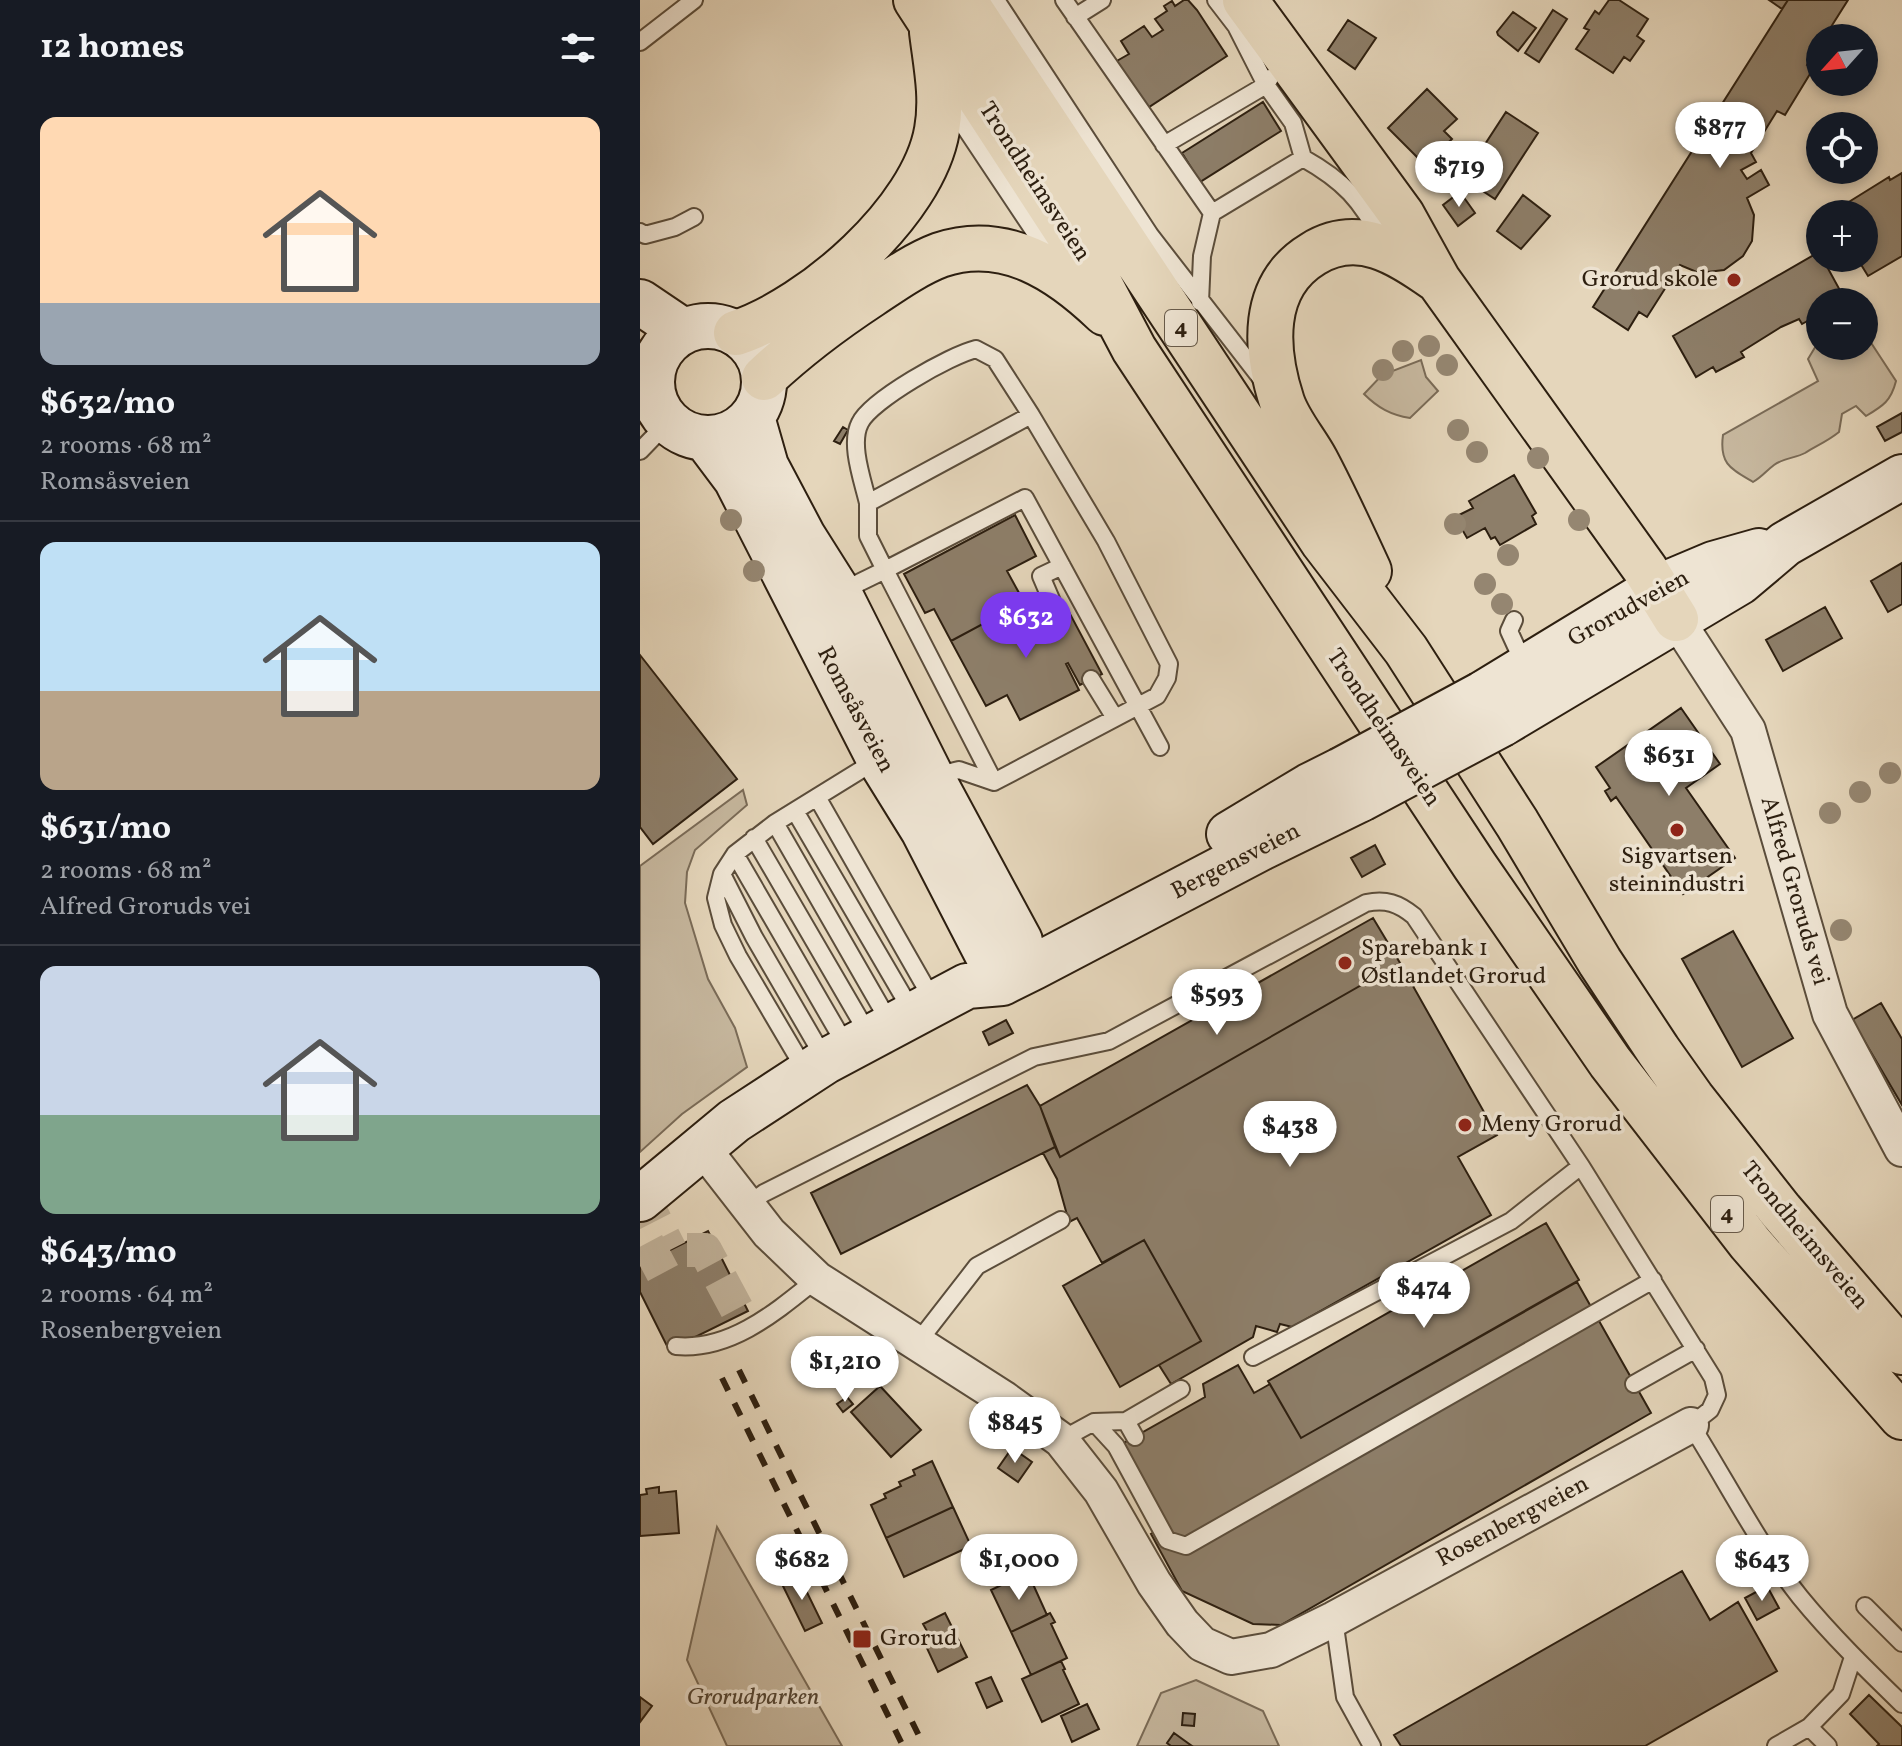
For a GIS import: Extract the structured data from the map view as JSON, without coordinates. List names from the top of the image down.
{
  "streets": {
    "highway": ["Trondheimsveien", "4"],
    "street": [
      "Grorudveien",
      "Romsåsveien",
      "Bergensveien",
      "Alfred Groruds vei",
      "Rosenbergveien"
    ]
  },
  "crossings": [
    ["Grorudveien", "Bergensveien"],
    ["Grorudveien", "Alfred Groruds vei"],
    ["Romsåsveien", "Bergensveien"],
    ["Bergensveien", "Rosenbergveien"]
  ],
  "parks": ["Grorudparken"],
  "places": {
    "other": [
      "Grorud skole",
      "Sigvartsen steinindustri",
      "Sparebank 1 Østlandet Grorud",
      "Meny Grorud"
    ],
    "transit": ["Grorud"]
  },
  "north": "bottom left",
  "page": {
    "heading": "12 homes",
    "map_buttons": ["+", "−"],
    "list": [
      {
        "name": "$632/mo",
        "note": "2 rooms · 68 m² · Romsåsveien"
      },
      {
        "name": "$631/mo",
        "note": "2 rooms · 68 m² · Alfred Groruds vei"
      },
      {
        "name": "$643/mo",
        "note": "2 rooms · 64 m² · Rosenbergveien"
      }
    ],
    "price": [
      "$877",
      "$719",
      "$632",
      "$631",
      "$593",
      "$438",
      "$474",
      "$1,210",
      "$845",
      "$682",
      "$1,000",
      "$643"
    ]
  }
}
